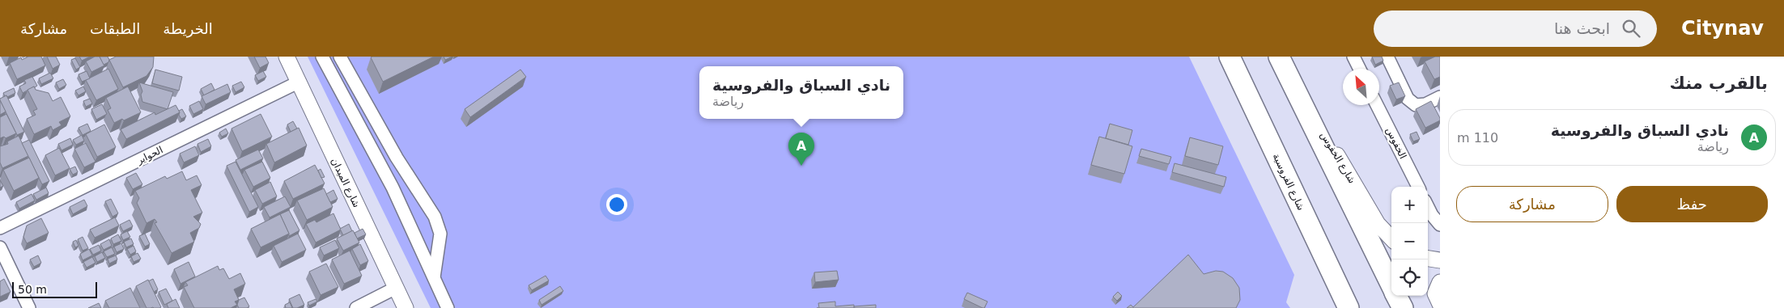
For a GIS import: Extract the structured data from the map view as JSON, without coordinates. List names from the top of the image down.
{
  "streets": {
    "highway": ["شارع الفروسية"],
    "street": [
      "الخفوس",
      "الحواير",
      "شارع الخفوس",
      "شارع الميدان"
    ]
  },
  "crossings": [
    ["الحواير", "شارع الميدان"]
  ],
  "scale_bar": "50 m",
  "north": "top left",
  "page": {
    "header": "Citynav",
    "search": "ابحث هنا",
    "nav": ["الخريطة", "الطبقات", "مشاركة"],
    "heading": "بالقرب منك",
    "popup": ["نادي السباق والفروسية", "رياضة"],
    "list": [
      {
        "mark": "A",
        "name": "نادي السباق والفروسية",
        "note": "رياضة",
        "value": "110 m"
      }
    ],
    "pins": "A",
    "buttons": ["حفظ", "مشاركة"],
    "map_buttons": ["+", "−"],
    "scale": "50 m"
  }
}
